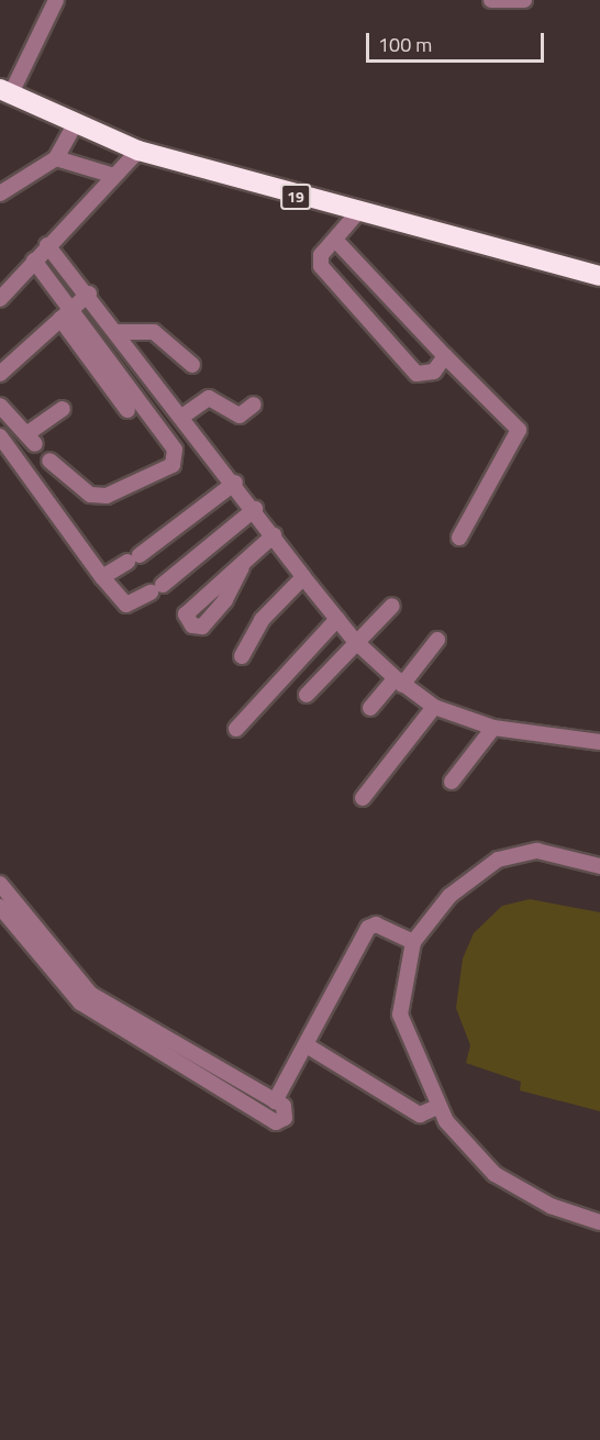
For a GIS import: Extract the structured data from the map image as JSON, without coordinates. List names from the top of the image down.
{
  "streets": {
    "highway": ["19"]
  },
  "scale_bar": "100 m"
}
